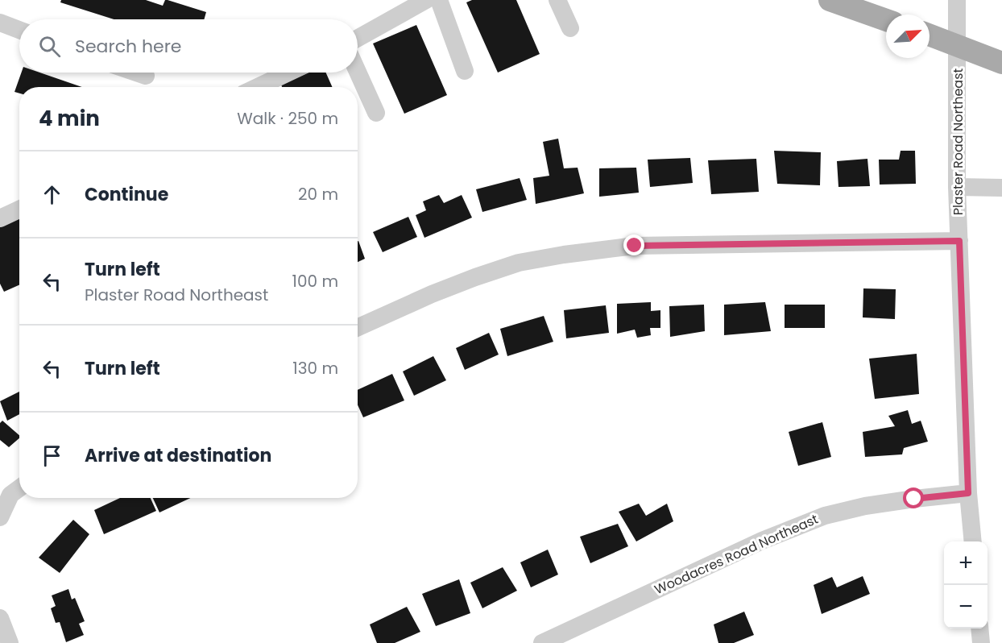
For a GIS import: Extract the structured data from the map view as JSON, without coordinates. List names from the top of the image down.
{
  "streets": {
    "street": ["Plaster Road Northeast", "Woodacres Road Northeast"]
  },
  "crossings": [
    ["Plaster Road Northeast", "Woodacres Road Northeast"]
  ],
  "north": "top right",
  "page": {
    "search": "Search here",
    "heading": ["4 min", "Walk · 250 m"],
    "list": [
      ["Continue", "20 m"],
      ["Turn left", "Plaster Road Northeast", "100 m"],
      ["Turn left", "130 m"],
      "Arrive at destination"
    ],
    "map_buttons": ["+", "−"]
  }
}
